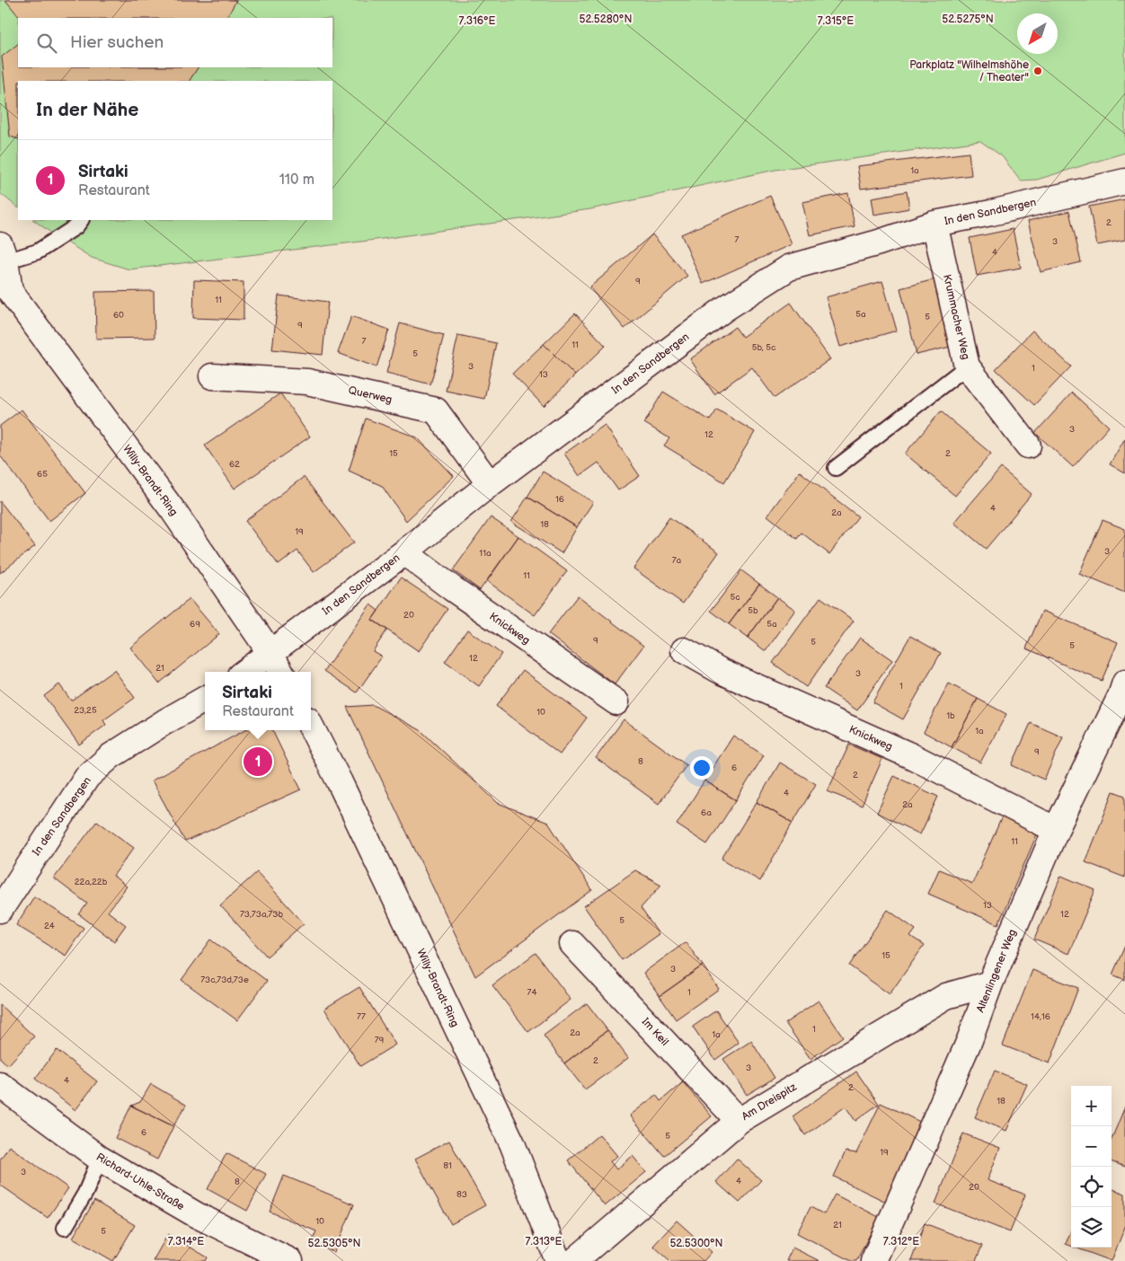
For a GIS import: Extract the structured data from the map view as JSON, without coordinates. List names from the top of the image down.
{
  "streets": {
    "street": [
      "In den Sandbergen",
      "Krummacher Weg",
      "Querweg",
      "Willy-Brandt-Ring",
      "Knickweg",
      "Altenlingener Weg",
      "Im Keil",
      "Am Dreispitz",
      "Richard-Uhle-Straße"
    ]
  },
  "crossings": [
    ["In den Sandbergen", "Krummacher Weg"],
    ["In den Sandbergen", "Querweg"],
    ["In den Sandbergen", "Willy-Brandt-Ring"],
    ["In den Sandbergen", "Knickweg"],
    ["Knickweg", "Altenlingener Weg"],
    ["Altenlingener Weg", "Am Dreispitz"],
    ["Im Keil", "Am Dreispitz"]
  ],
  "places": ["Parkplatz \"Wilhelmshöhe / Theater\""],
  "house_numbers": [
    "1a",
    "2",
    "7",
    "3",
    "4",
    "9",
    "11",
    "5a",
    "60",
    "5",
    "9",
    "7",
    "11",
    "5b, 5c",
    "5",
    "3",
    "1",
    "13",
    "3",
    "12",
    "15",
    "2",
    "62",
    "65",
    "16",
    "4",
    "2a",
    "18",
    "19",
    "3",
    "11a",
    "7a",
    "11",
    "5c",
    "5b",
    "20",
    "69",
    "5a",
    "9",
    "5",
    "5",
    "12",
    "21",
    "3",
    "1",
    "23,25",
    "10",
    "1b",
    "1a",
    "9",
    "8",
    "6",
    "2",
    "4",
    "2a",
    "6a",
    "11",
    "22a,22b",
    "13",
    "73,73a,73b",
    "12",
    "5",
    "24",
    "15",
    "3",
    "73c,73d,73e",
    "74",
    "1",
    "77",
    "14,16",
    "1",
    "2a",
    "1a",
    "79",
    "2",
    "3",
    "4",
    "2",
    "18",
    "6",
    "5",
    "19",
    "81",
    "3",
    "4",
    "8",
    "20",
    "83",
    "10",
    "21",
    "5"
  ],
  "north": "bottom left",
  "page": {
    "search": "Hier suchen",
    "heading": "In der Nähe",
    "list": [
      {
        "mark": "1",
        "name": "Sirtaki",
        "note": "Restaurant",
        "value": "110 m"
      }
    ],
    "popup": ["Sirtaki", "Restaurant"],
    "pins": "1",
    "map_buttons": ["+", "−"]
  },
  "coordinates": [
    "52.5280°N",
    "52.5275°N",
    "7.316°E",
    "7.315°E",
    "7.314°E",
    "7.313°E",
    "7.312°E",
    "52.5305°N",
    "52.5300°N"
  ]
}
